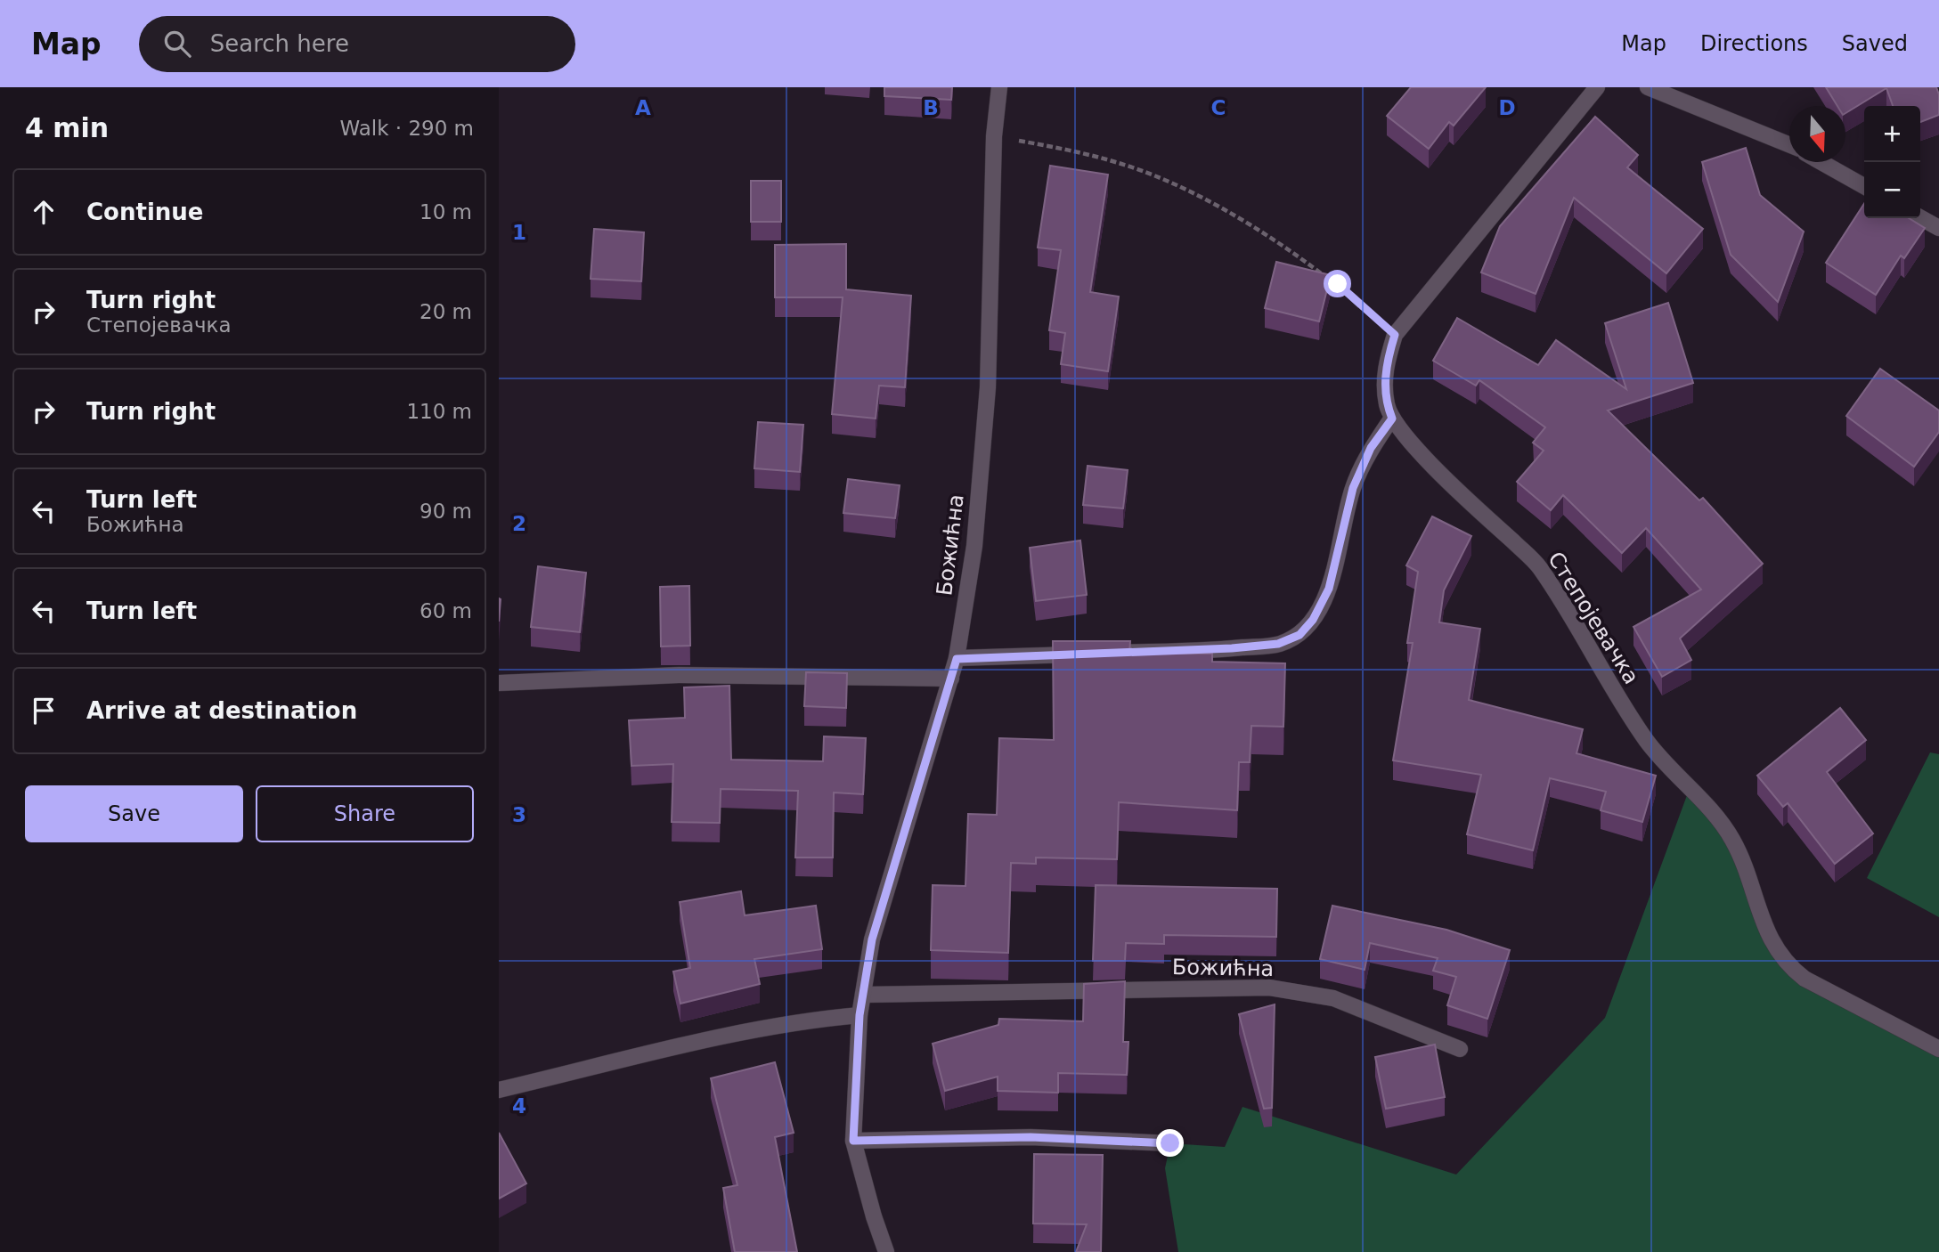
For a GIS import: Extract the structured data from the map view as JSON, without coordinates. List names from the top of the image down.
{
  "streets": {
    "street": ["Божићна", "Степојевачка"]
  },
  "north": "bottom",
  "page": {
    "header": "Map",
    "search": "Search here",
    "nav": ["Map", "Directions", "Saved"],
    "heading": ["4 min", "Walk · 290 m"],
    "map_buttons": ["+", "−"],
    "list": [
      ["Continue", "10 m"],
      ["Turn right", "Степојевачка", "20 m"],
      ["Turn right", "110 m"],
      ["Turn left", "Божићна", "90 m"],
      ["Turn left", "60 m"],
      "Arrive at destination"
    ],
    "buttons": ["Save", "Share"]
  },
  "grid": {
    "columns": [
      "A",
      "B",
      "C",
      "D"
    ],
    "rows": [
      "1",
      "2",
      "3",
      "4"
    ]
  }
}
